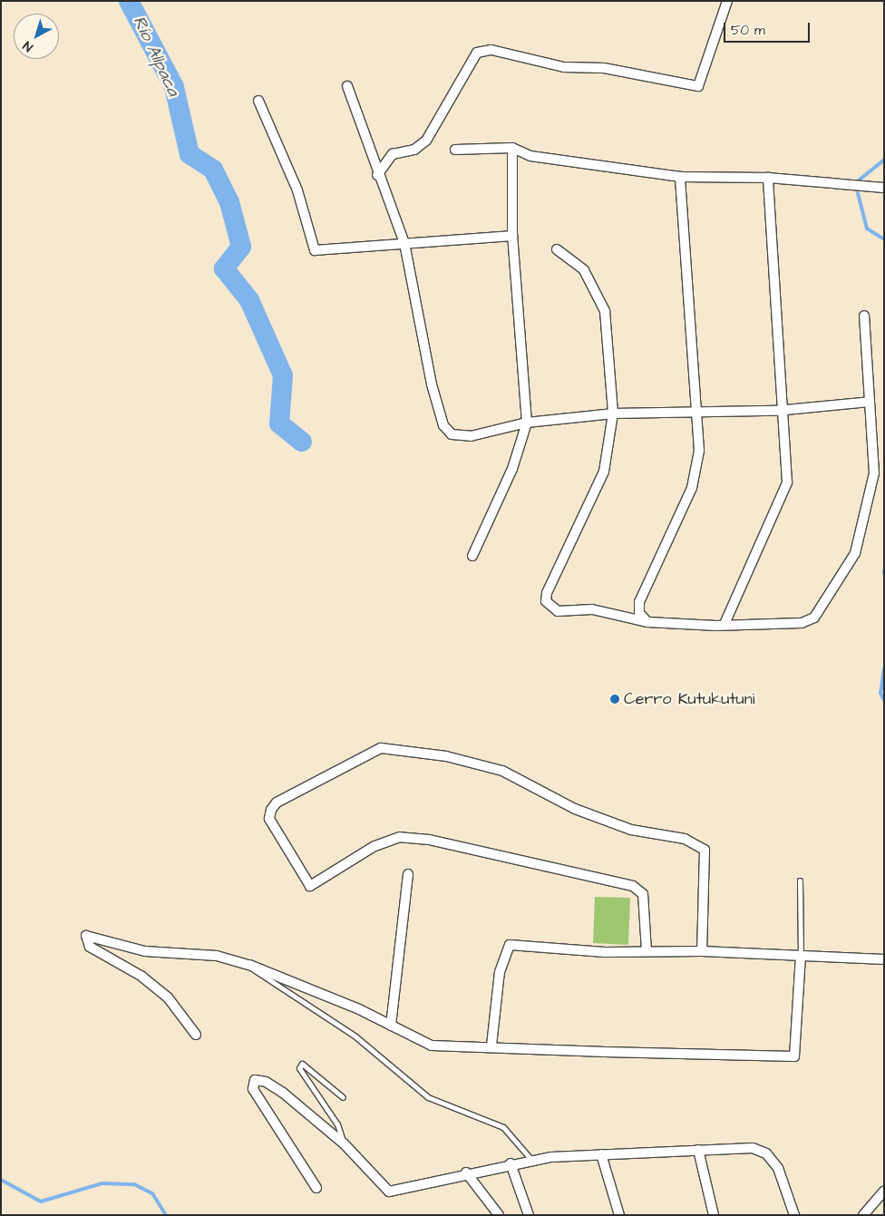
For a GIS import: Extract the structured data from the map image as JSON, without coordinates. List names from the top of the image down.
{
  "water": ["Río Allpaca"],
  "places": ["Cerro Kutukutuni"],
  "scale_bar": "50 m",
  "north": "bottom left"
}
